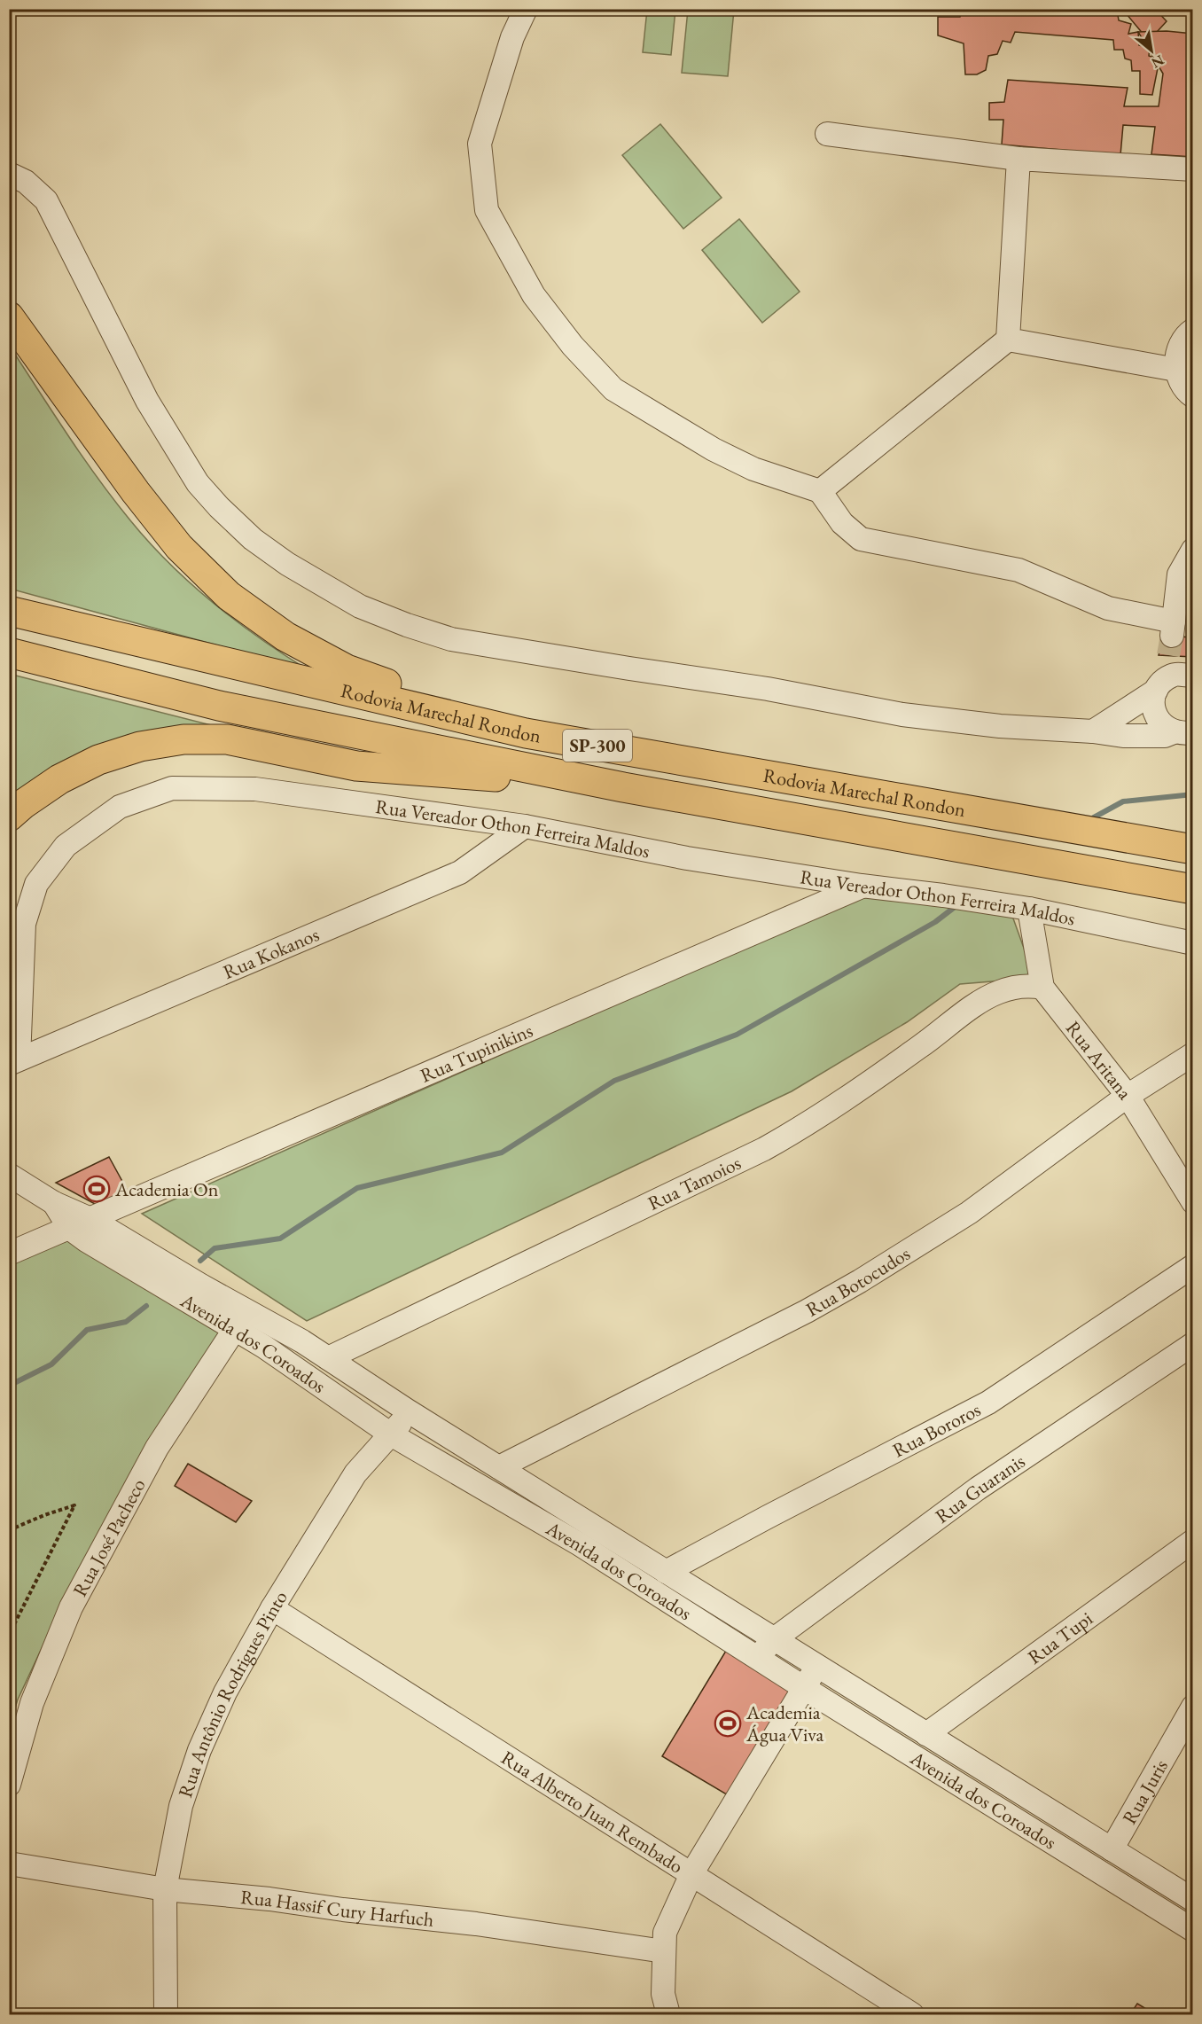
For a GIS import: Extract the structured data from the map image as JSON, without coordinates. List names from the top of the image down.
{
  "streets": {
    "highway": ["Rodovia Marechal Rondon", "SP-300"],
    "street": [
      "Rua Vereador Othon Ferreira Maldos",
      "Rua Kokanos",
      "Rua Tupinikins",
      "Rua Aritana",
      "Rua Tamoios",
      "Rua Botocudos",
      "Avenida dos Coroados",
      "Rua Bororos",
      "Rua Guaranis",
      "Rua José Pacheco",
      "Rua Tupi",
      "Rua Antônio Rodrigues Pinto",
      "Rua Juris",
      "Rua Alberto Juan Rembado",
      "Rua Hassif Cury Harfuch"
    ]
  },
  "crossings": [
    ["Rua Vereador Othon Ferreira Maldos", "Rua Kokanos"],
    ["Rua Vereador Othon Ferreira Maldos", "Rua Tupinikins"],
    ["Rua Vereador Othon Ferreira Maldos", "Rua Aritana"],
    ["Rua Tupinikins", "Avenida dos Coroados"],
    ["Rua Aritana", "Rua Tamoios"],
    ["Rua Aritana", "Rua Botocudos"],
    ["Rua Tamoios", "Avenida dos Coroados"],
    ["Rua Botocudos", "Avenida dos Coroados"],
    ["Avenida dos Coroados", "Rua Bororos"],
    ["Avenida dos Coroados", "Rua Guaranis"],
    ["Avenida dos Coroados", "Rua José Pacheco"],
    ["Avenida dos Coroados", "Rua Tupi"],
    ["Avenida dos Coroados", "Rua Antônio Rodrigues Pinto"],
    ["Avenida dos Coroados", "Rua Juris"],
    ["Rua Antônio Rodrigues Pinto", "Rua Alberto Juan Rembado"],
    ["Rua Antônio Rodrigues Pinto", "Rua Hassif Cury Harfuch"]
  ],
  "places": {
    "sports": ["Academia On", "Academia Água Viva"]
  },
  "north": "bottom right"
}
